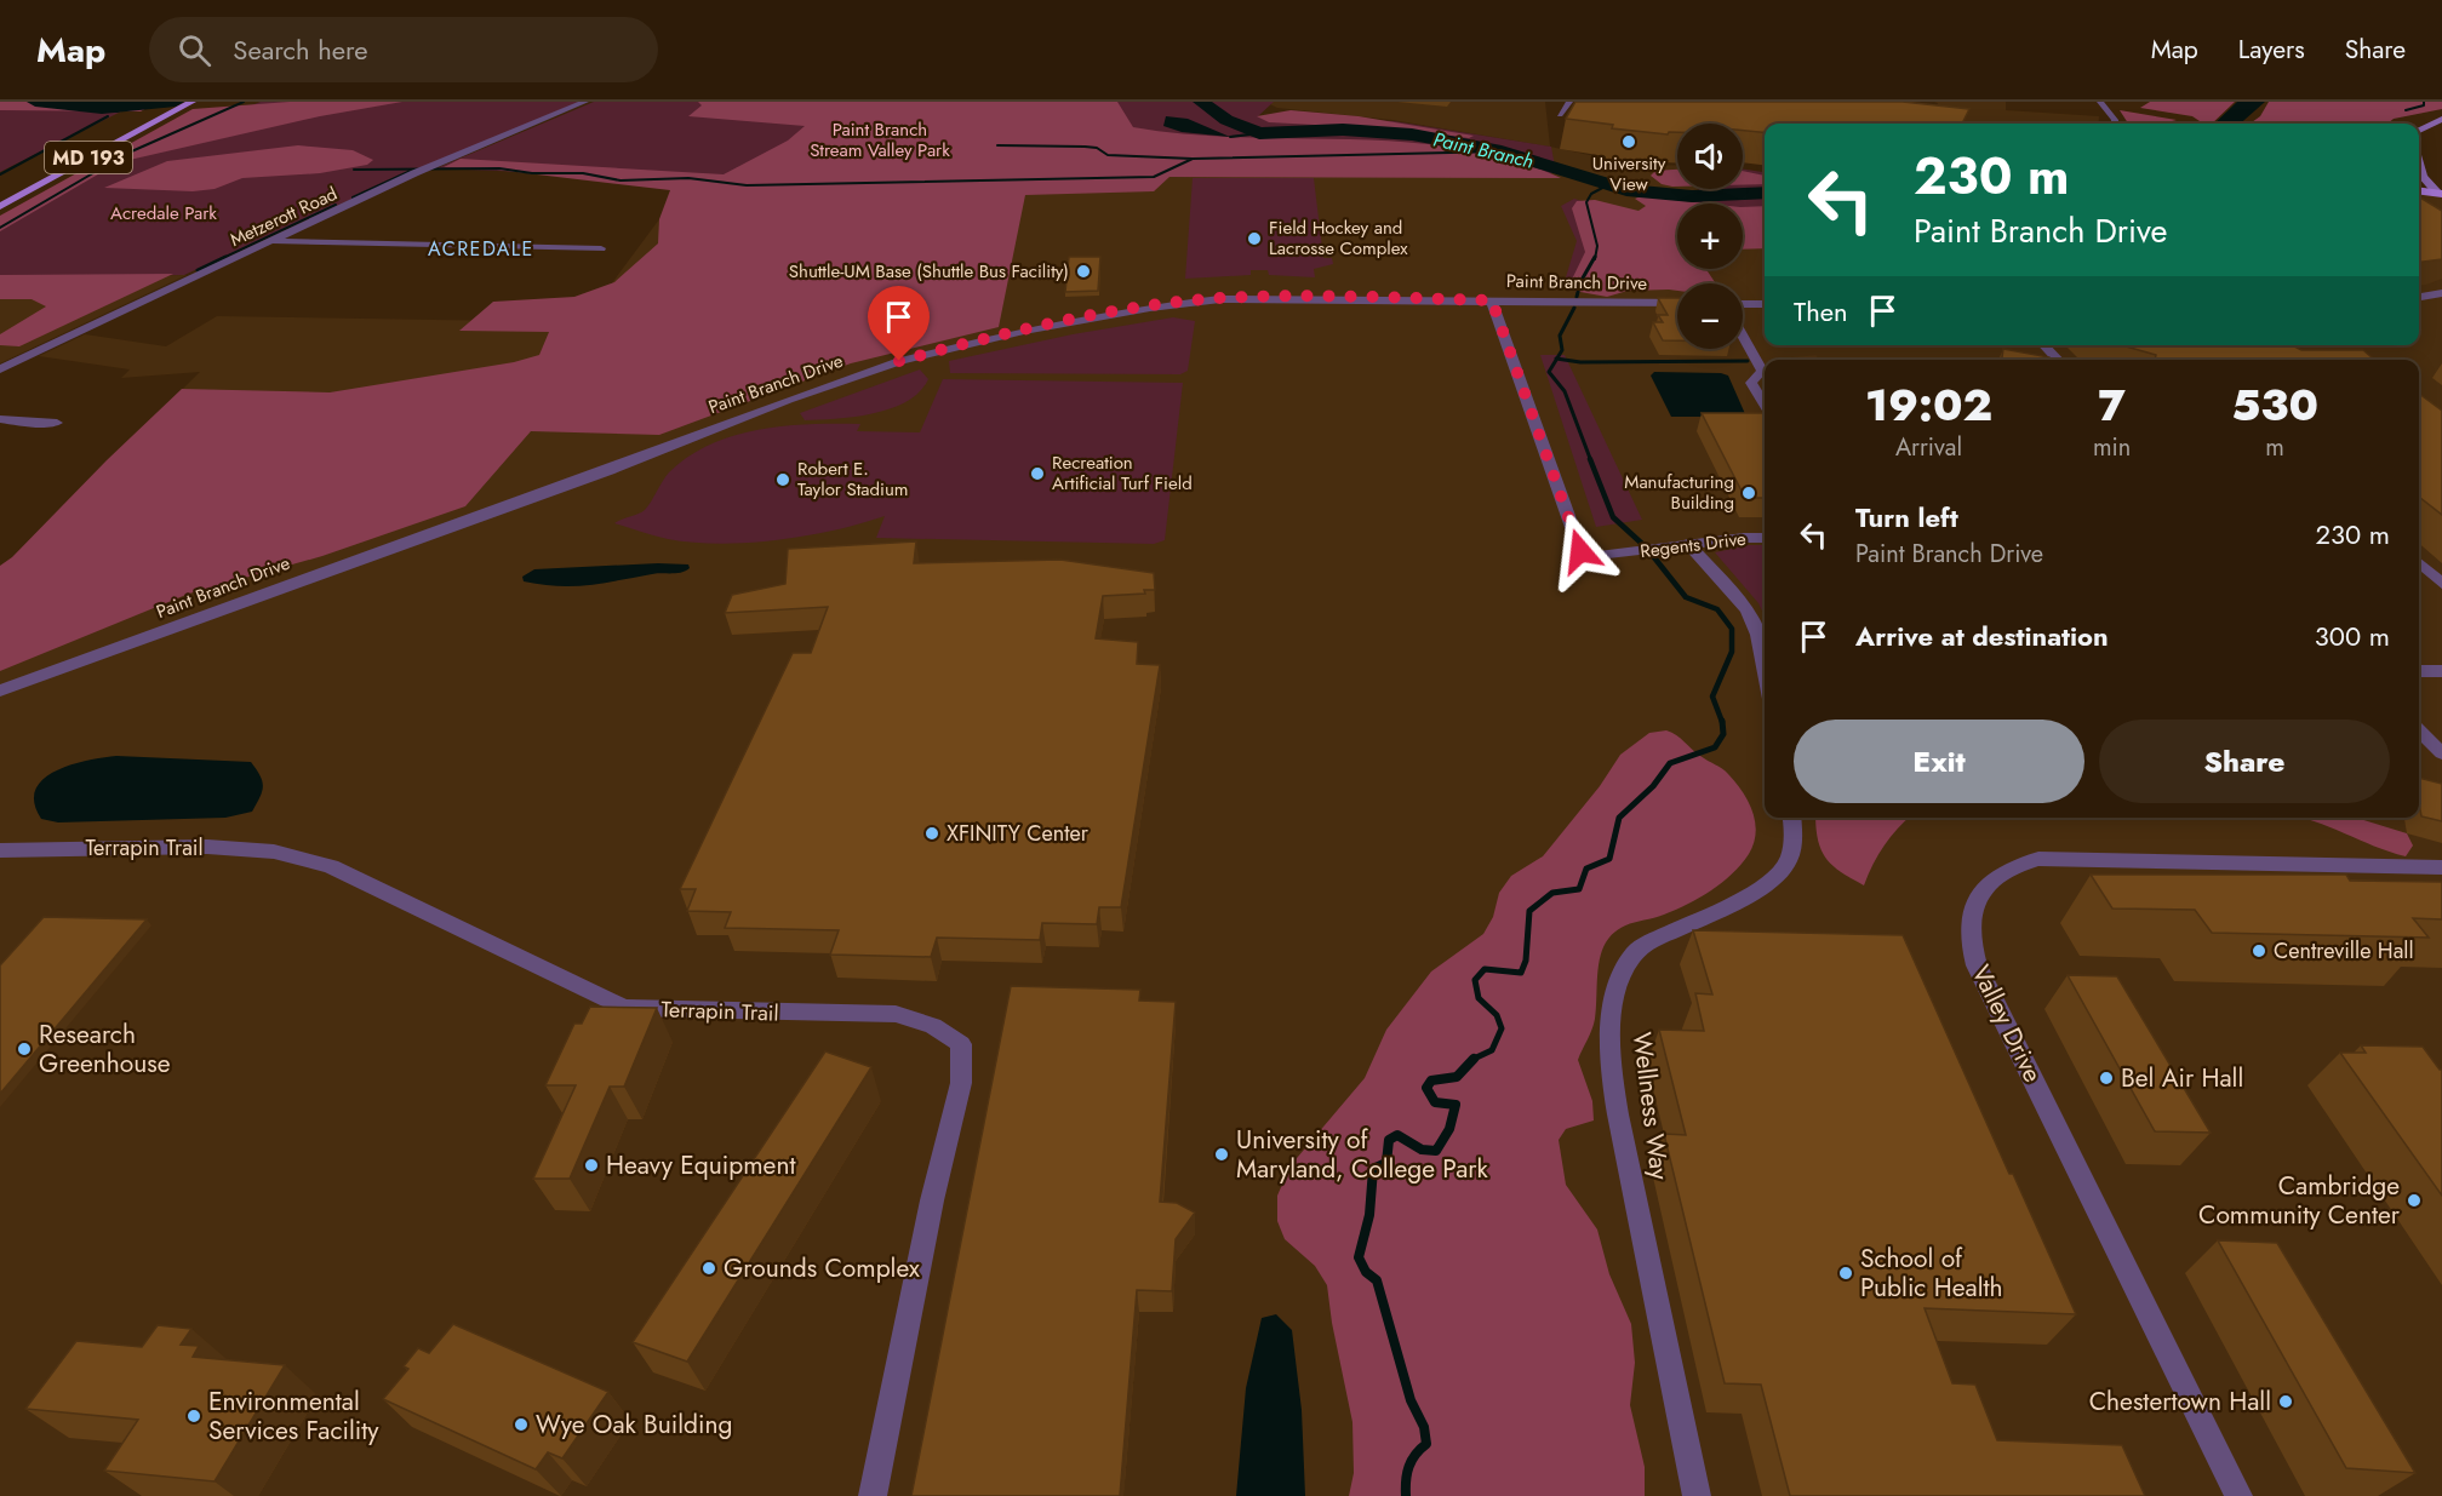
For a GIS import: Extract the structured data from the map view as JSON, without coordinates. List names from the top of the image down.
{
  "streets": {
    "main road": ["MD 193"],
    "street": [
      "Metzerott Road",
      "Paint Branch Drive",
      "Regents Drive",
      "Terrapin Trail",
      "Valley Drive",
      "Wellness Way"
    ]
  },
  "crossings": [
    ["Paint Branch Drive", "Regents Drive"]
  ],
  "districts": ["ACREDALE"],
  "water": ["Paint Branch"],
  "parks": ["Paint Branch Stream Valley Park", "Acredale Park"],
  "places": [
    "University View",
    "Field Hockey and Lacrosse Complex",
    "Shuttle-UM Base (Shuttle Bus Facility)",
    "Recreation Artificial Turf Field",
    "Robert E. Taylor Stadium",
    "Manufacturing Building",
    "XFINITY Center",
    "Centreville Hall",
    "Research Greenhouse",
    "Bel Air Hall",
    "University of Maryland, College Park",
    "Heavy Equipment",
    "Cambridge Community Center",
    "Grounds Complex",
    "School of Public Health",
    "Chestertown Hall",
    "Environmental Services Facility",
    "Wye Oak Building"
  ],
  "page": {
    "header": "Map",
    "search": "Search here",
    "nav": ["Map", "Layers", "Share"],
    "map_buttons": ["+", "−"],
    "turn": ["230 m", "Paint Branch Drive"],
    "then": "Then",
    "eta": [
      "19:02",
      "Arrival",
      "7",
      "min",
      "530",
      "m"
    ],
    "list": [
      {
        "name": "Turn left",
        "note": "Paint Branch Drive",
        "value": "230 m"
      },
      {
        "name": "Arrive at destination",
        "value": "300 m"
      }
    ],
    "buttons": ["Exit", "Share"]
  }
}
